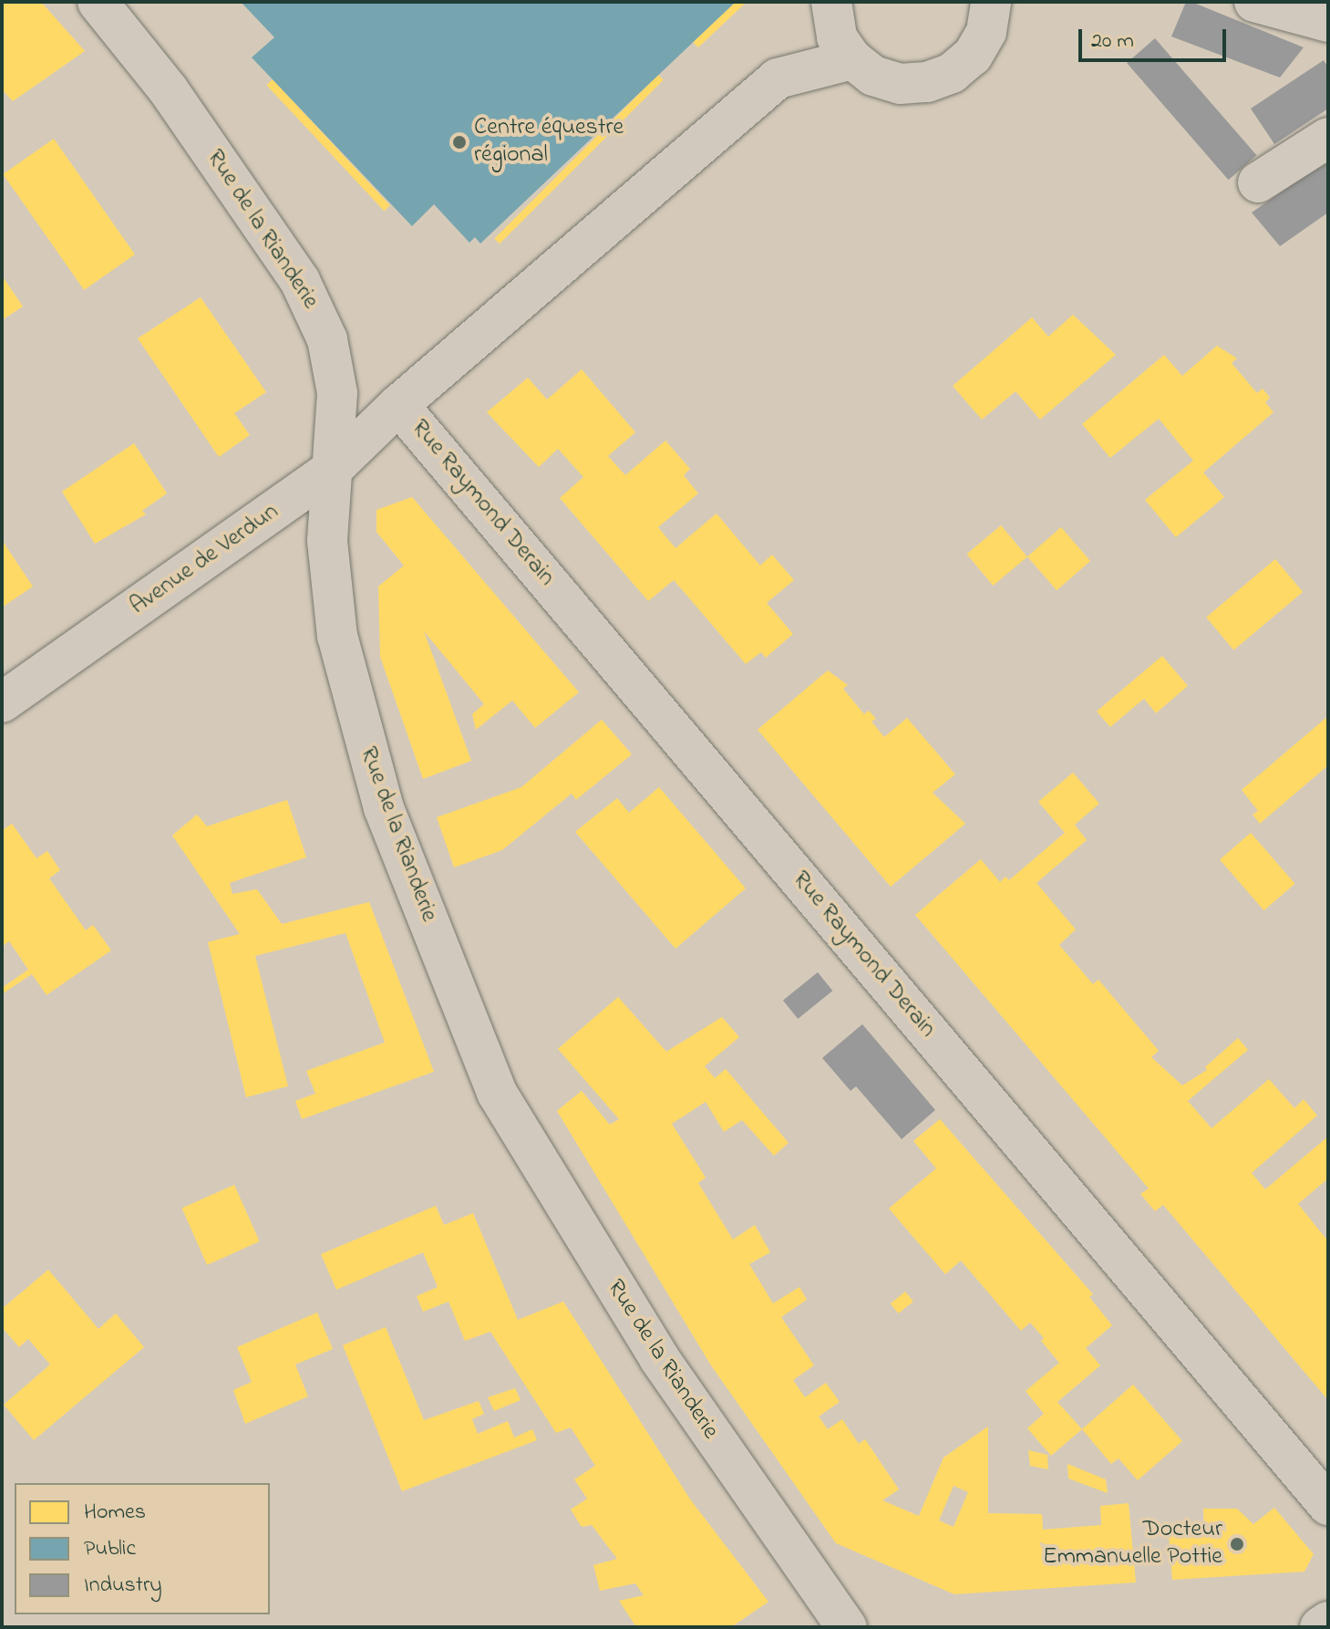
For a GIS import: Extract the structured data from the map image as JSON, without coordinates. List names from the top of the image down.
{
  "streets": {
    "street": ["Rue de la Rianderie", "Rue Raymond Derain", "Avenue de Verdun"]
  },
  "crossings": [
    ["Rue de la Rianderie", "Avenue de Verdun"],
    ["Rue Raymond Derain", "Avenue de Verdun"]
  ],
  "places": ["Centre équestre régional", "Docteur Emmanuelle Pottie"],
  "legend": ["Homes", "Public", "Industry"],
  "scale_bar": "20 m"
}
